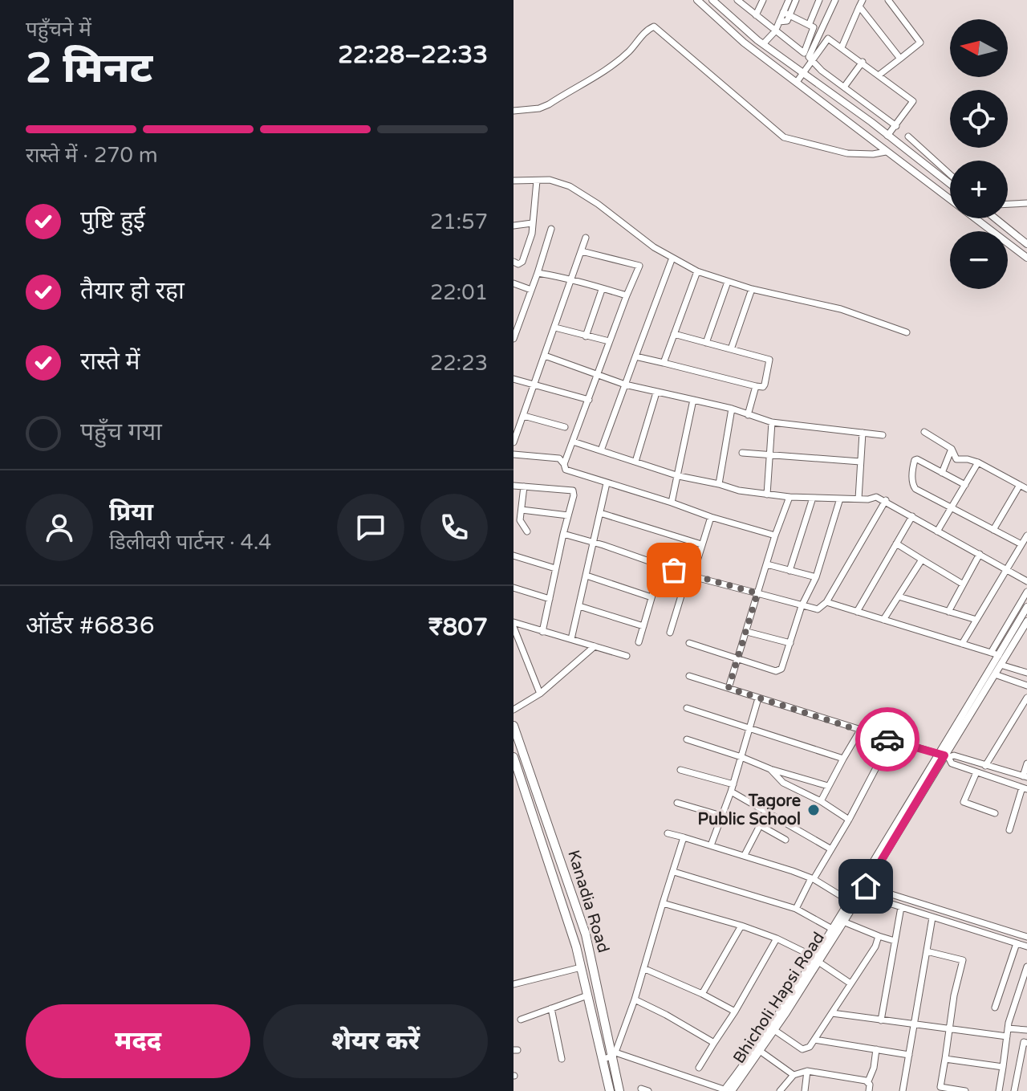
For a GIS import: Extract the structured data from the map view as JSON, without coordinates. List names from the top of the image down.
{
  "streets": {
    "main road": ["Kanadia Road"],
    "street": ["Bhicholi Hapsi Road"]
  },
  "places": ["Tagore Public School"],
  "north": "left",
  "page": {
    "heading": ["2 मिनट", "पहुँचने में", "22:28–22:33"],
    "panel": [
      "प्रिया",
      "डिलीवरी पार्टनर · 4.4",
      "ऑर्डर #6836",
      "₹807"
    ],
    "map_buttons": ["+", "−"],
    "bar": "रास्ते में · 270 m",
    "list": [
      ["पुष्टि हुई", "21:57"],
      ["तैयार हो रहा", "22:01"],
      ["रास्ते में", "22:23"],
      "पहुँच गया"
    ],
    "buttons": ["मदद", "शेयर करें"]
  }
}
